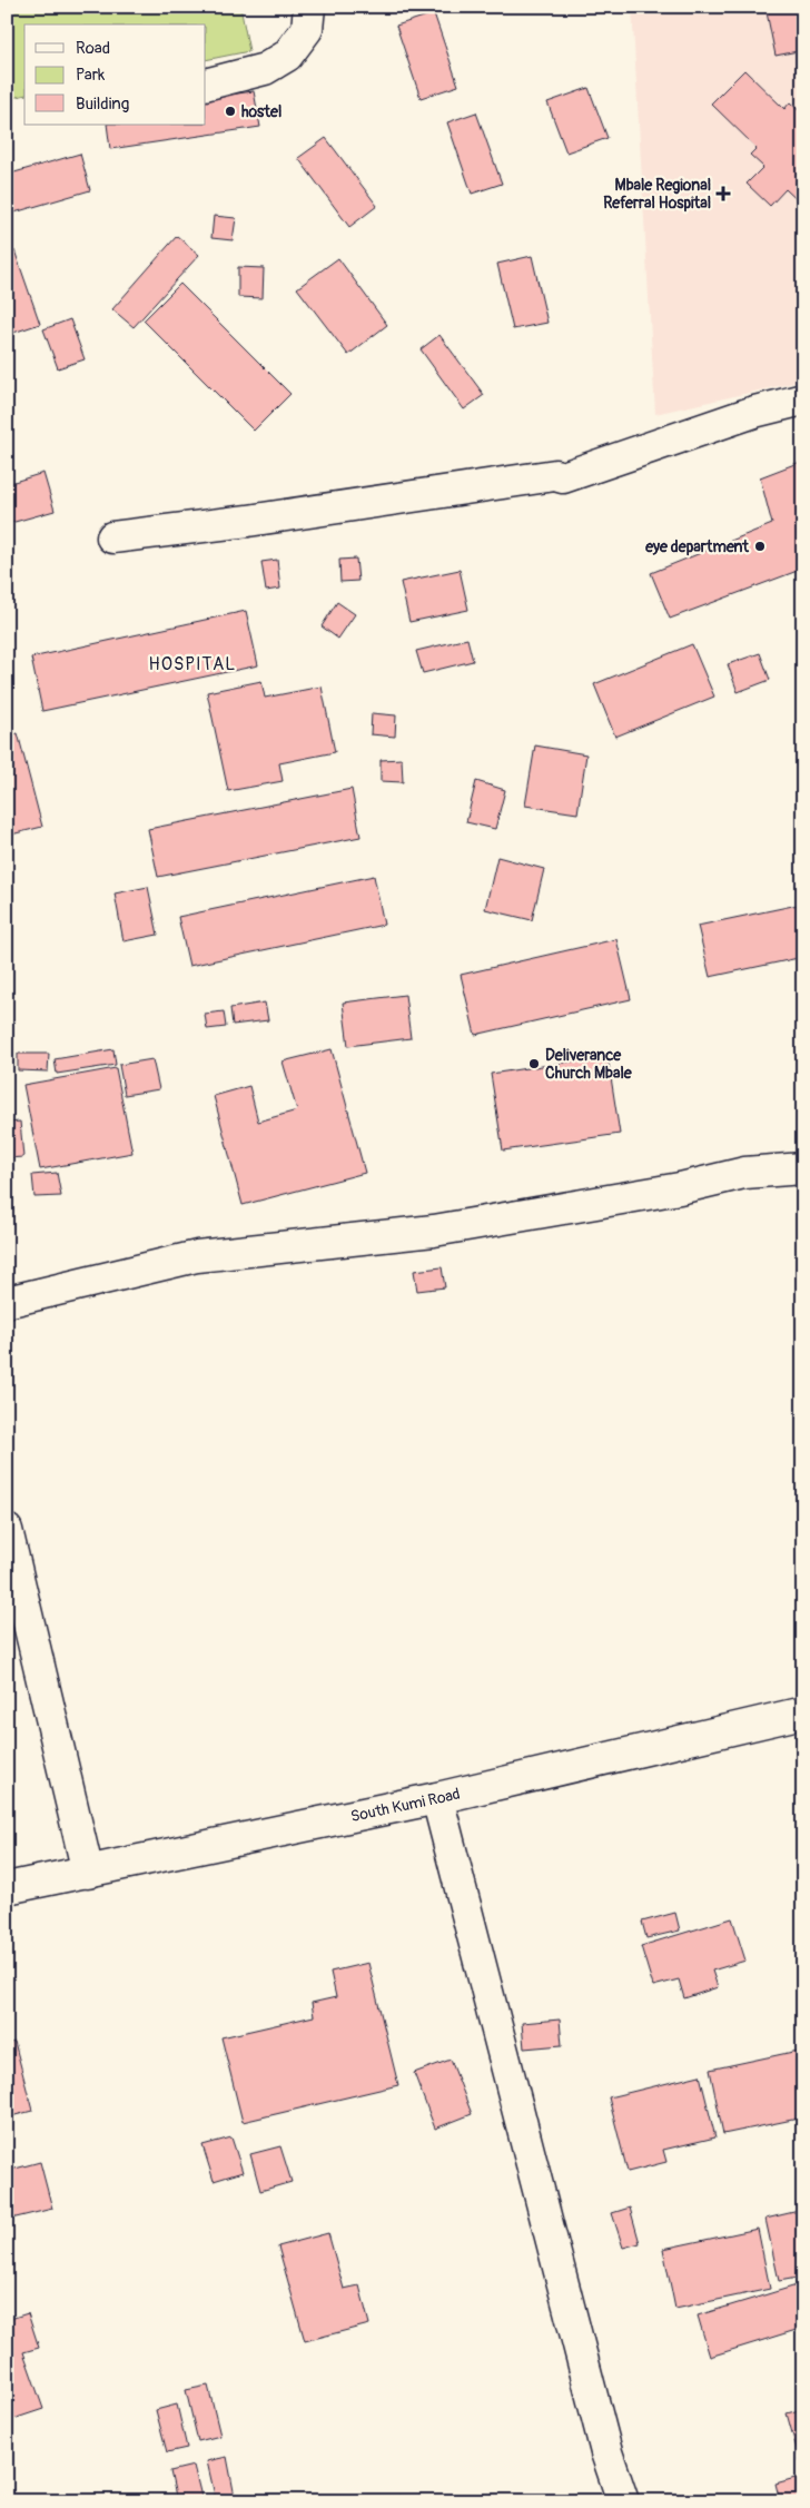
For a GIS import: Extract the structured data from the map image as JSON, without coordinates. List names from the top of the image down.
{
  "streets": {
    "street": ["South Kumi Road"]
  },
  "districts": ["HOSPITAL"],
  "places": {
    "other": ["hostel", "eye department", "Deliverance Church Mbale"],
    "health": ["Mbale Regional Referral Hospital"]
  },
  "legend": ["Road", "Park", "Building"]
}
